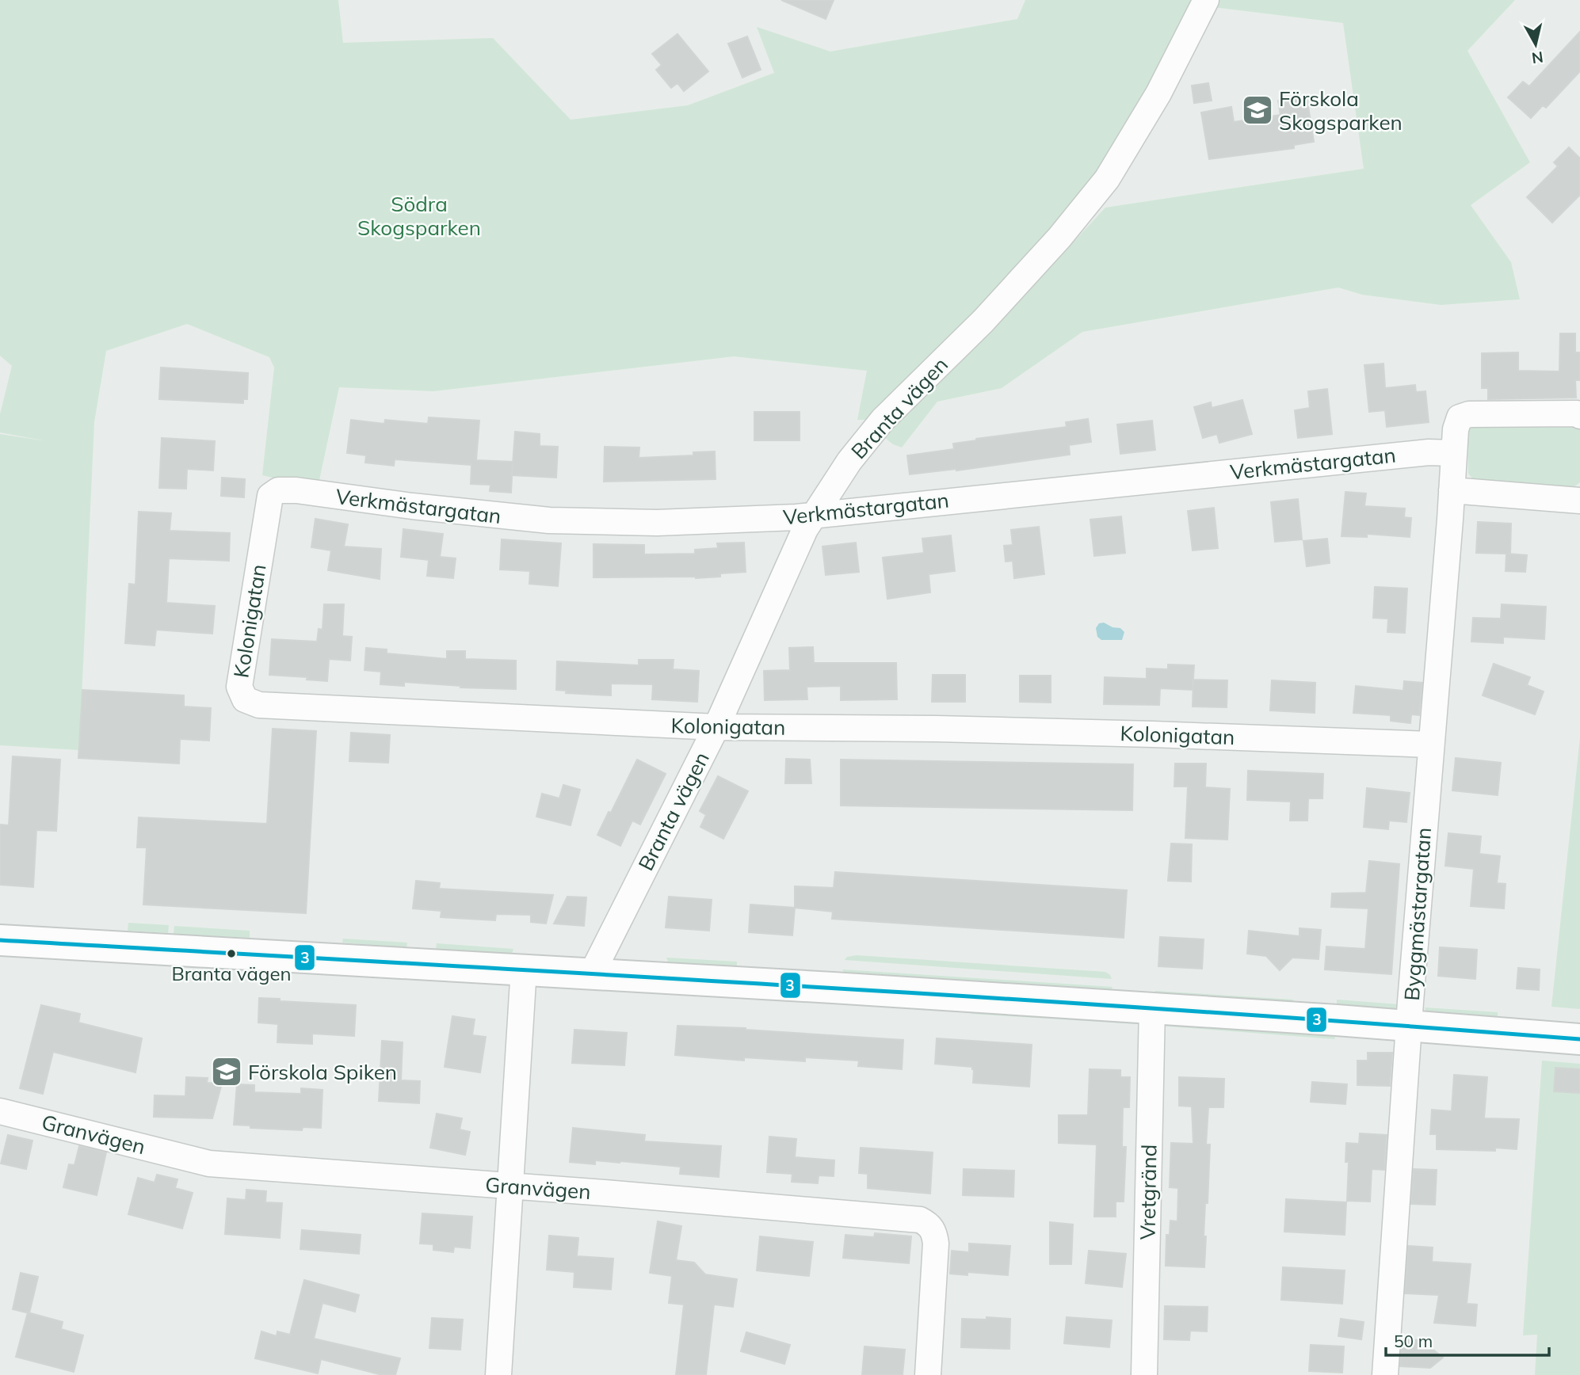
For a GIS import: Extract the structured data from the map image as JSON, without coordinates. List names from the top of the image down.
{
  "streets": {
    "street": [
      "Branta vägen",
      "Verkmästargatan",
      "Kolonigatan",
      "Byggmästargatan",
      "Granvägen",
      "Vretgränd"
    ]
  },
  "crossings": [
    ["Branta vägen", "Verkmästargatan"],
    ["Branta vägen", "Kolonigatan"],
    ["Verkmästargatan", "Kolonigatan"],
    ["Verkmästargatan", "Byggmästargatan"],
    ["Kolonigatan", "Byggmästargatan"]
  ],
  "parks": ["Södra Skogsparken"],
  "places": {
    "school or university": ["Förskola Skogsparken", "Förskola Spiken"],
    "other": ["Branta vägen"]
  },
  "lines": ["transit line 3"],
  "scale_bar": "50 m",
  "north": "bottom"
}
